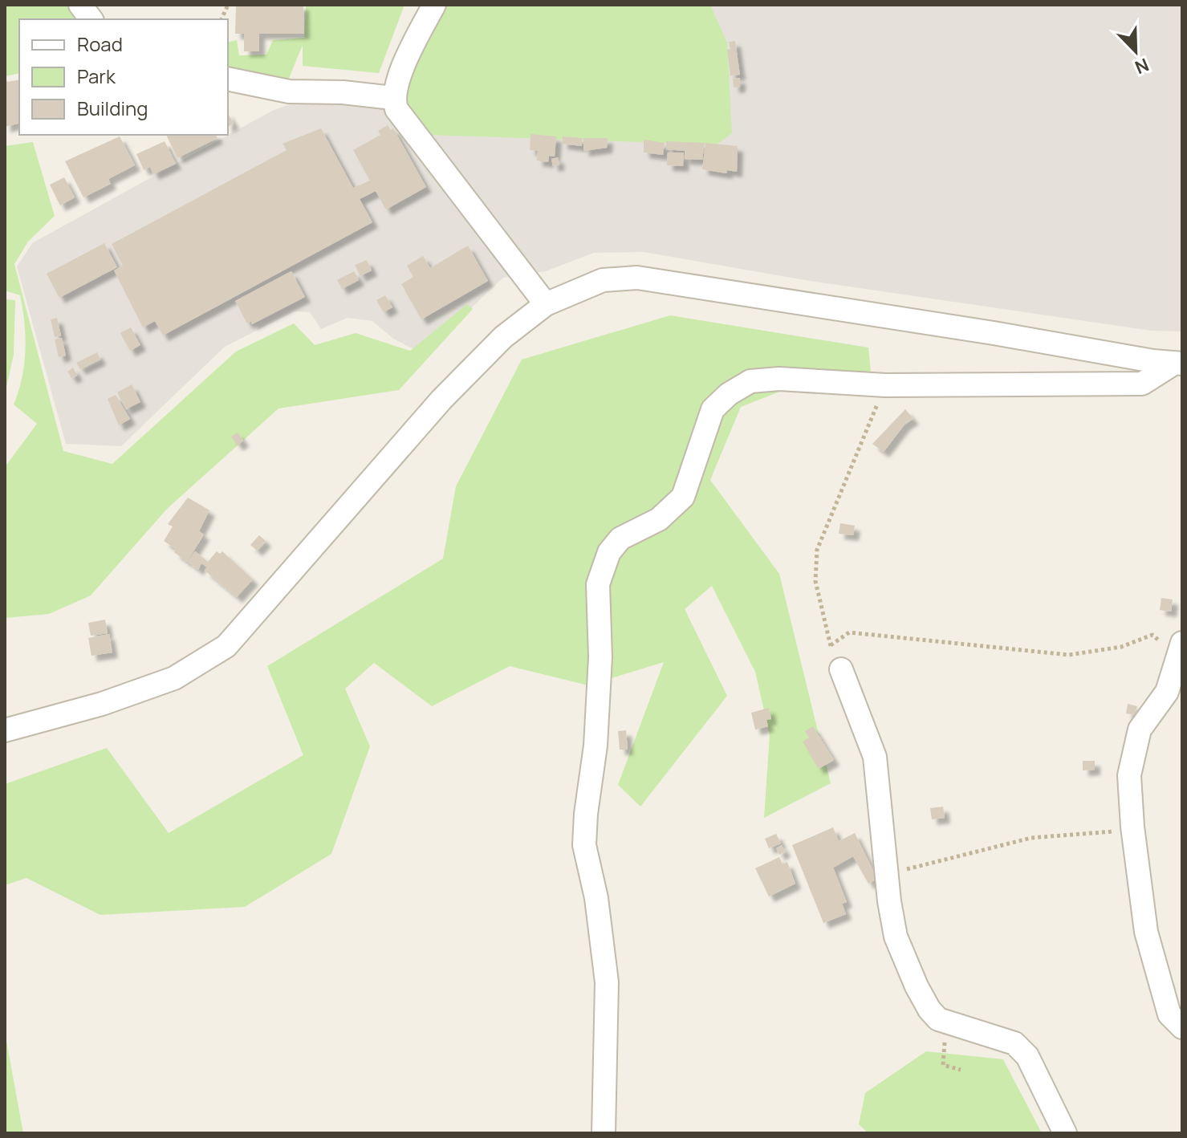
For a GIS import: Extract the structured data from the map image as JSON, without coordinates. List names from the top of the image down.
{
  "legend": ["Road", "Park", "Building"],
  "north": "bottom right"
}
